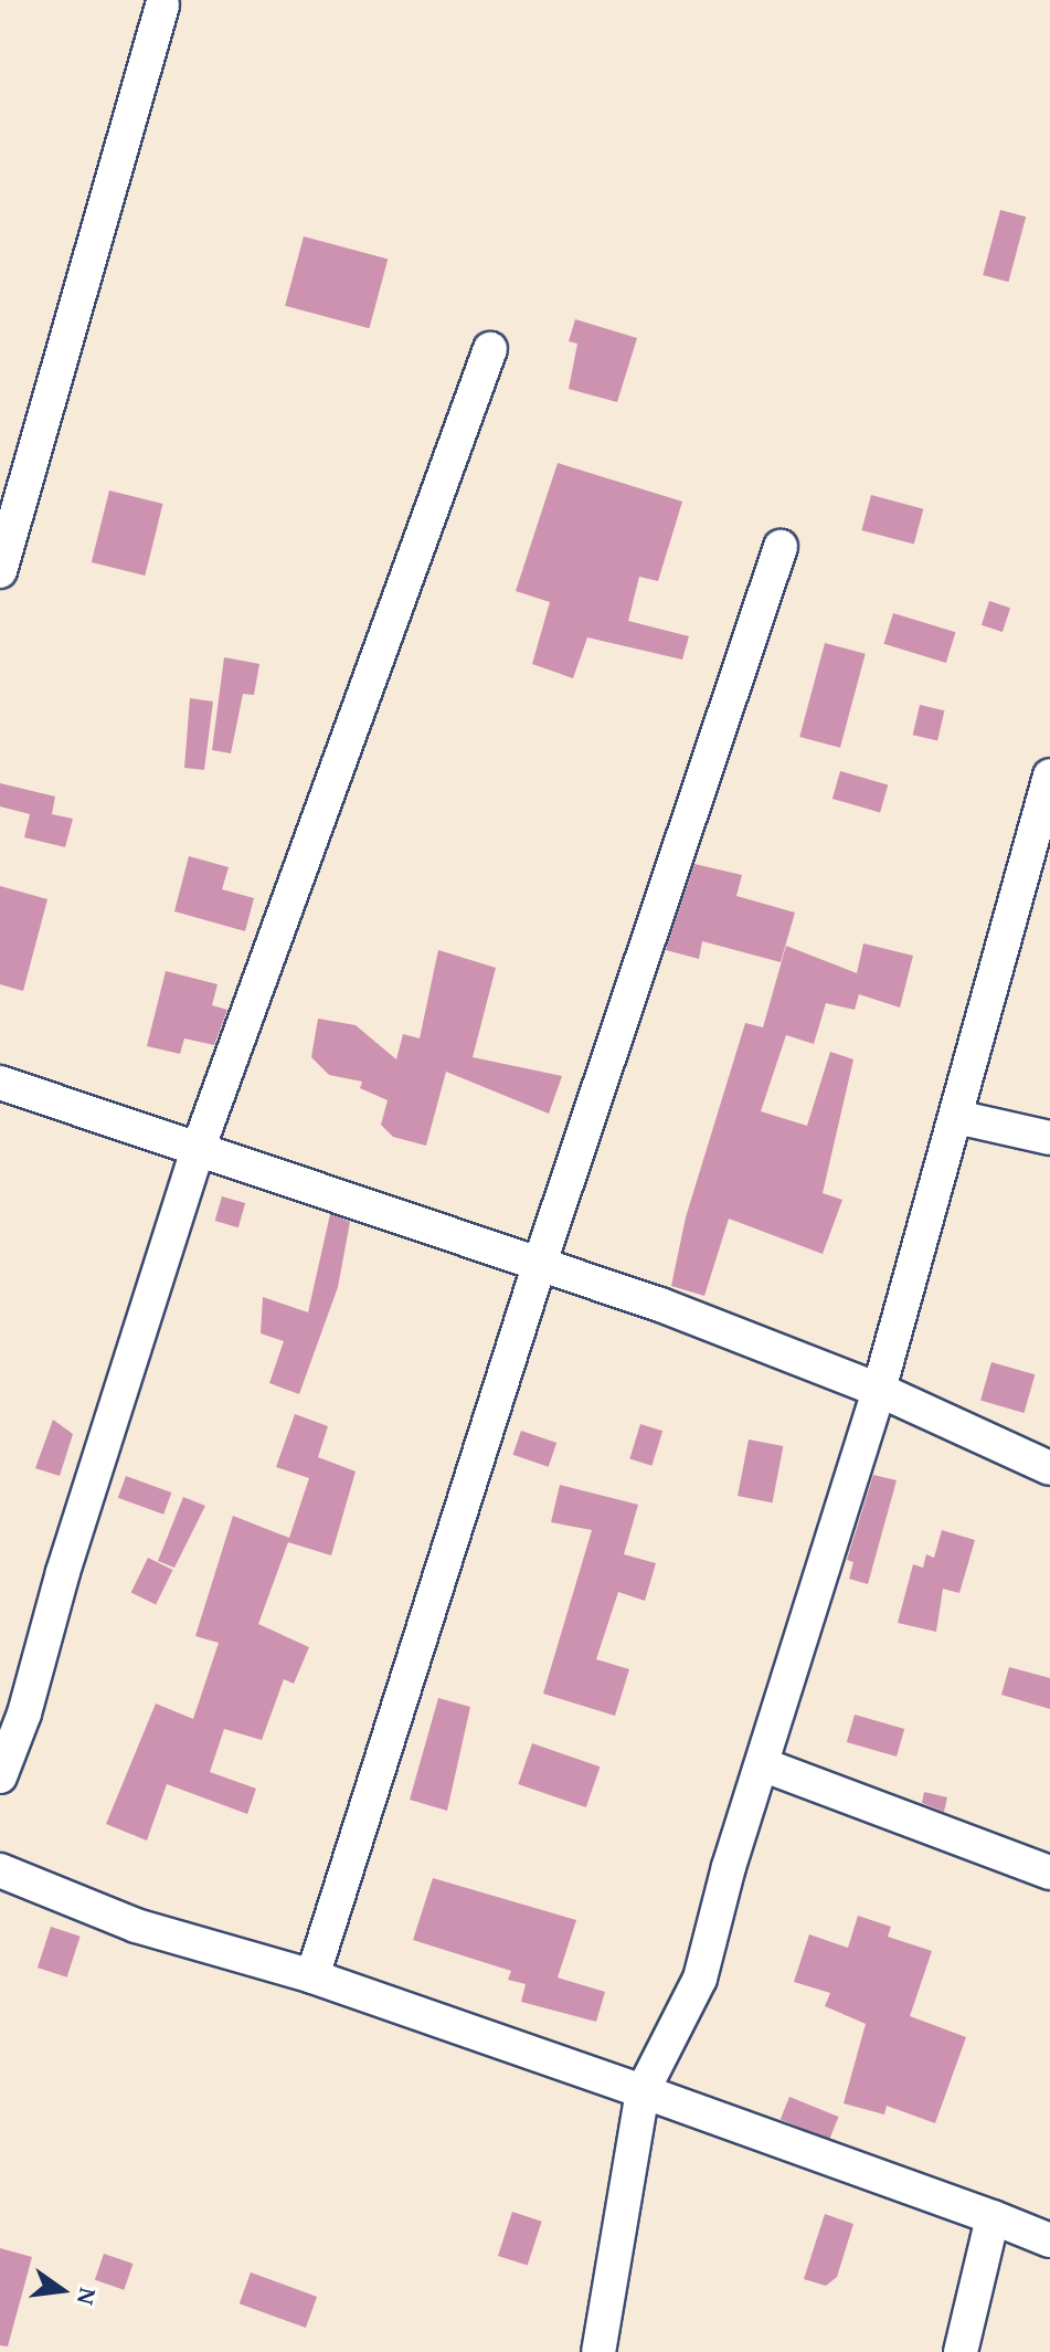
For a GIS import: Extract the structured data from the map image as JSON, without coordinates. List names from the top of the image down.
{
  "north": "right"
}
